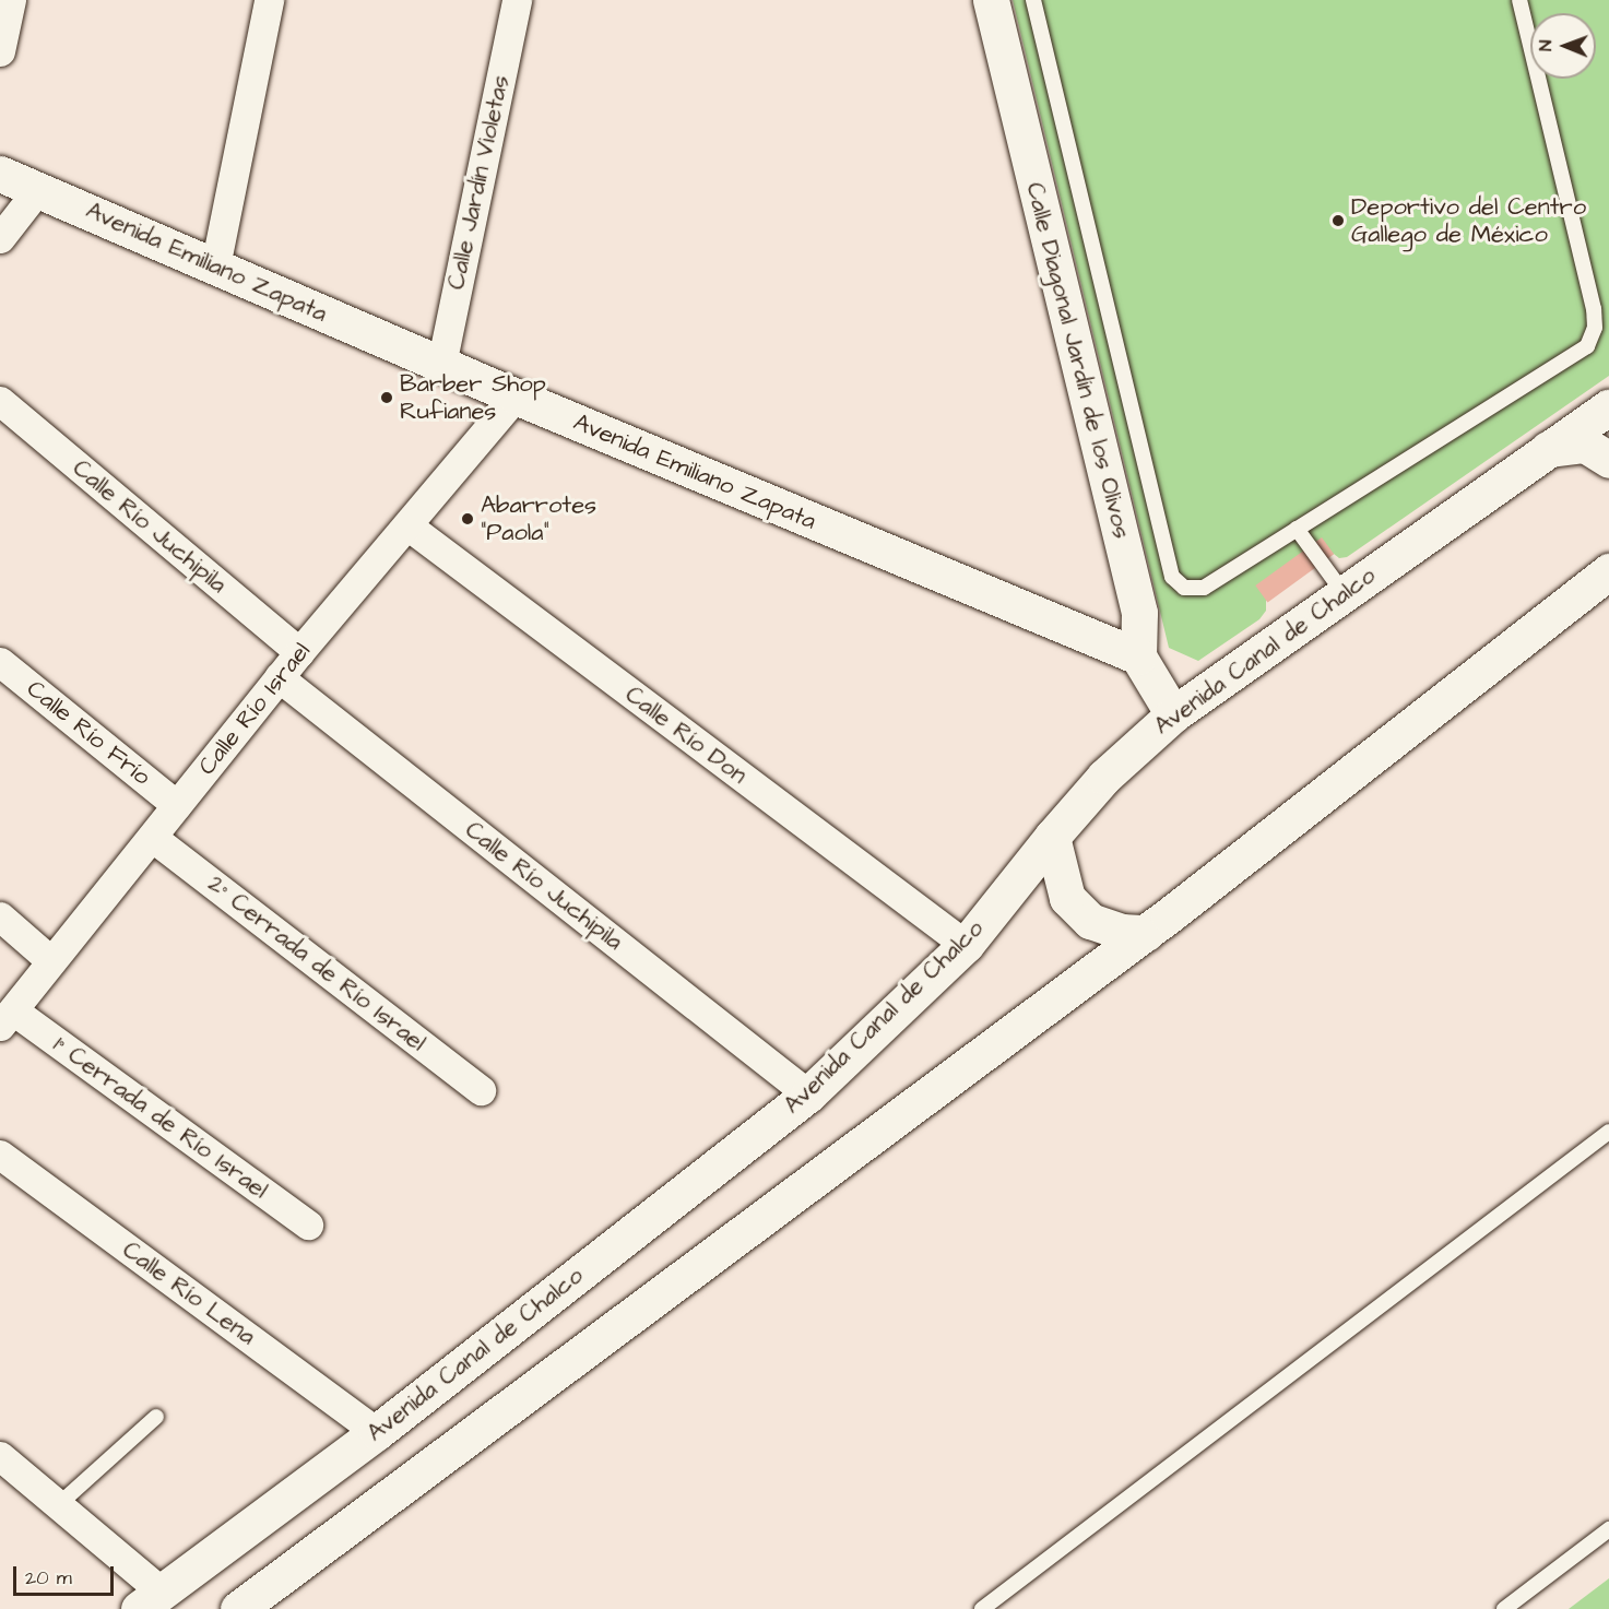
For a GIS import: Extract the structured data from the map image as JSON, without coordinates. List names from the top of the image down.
{
  "streets": {
    "main road": ["Avenida Emiliano Zapata", "Calle Diagonal Jardín de los Olivos", "Avenida Canal de Chalco"],
    "street": [
      "Calle Jardín Violetas",
      "Calle Río Juchipila",
      "Calle Río Israel",
      "Calle Río Frío",
      "Calle Río Don",
      "2° Cerrada de Río Israel",
      "1° Cerrada de Río Israel",
      "Calle Río Lena"
    ]
  },
  "crossings": [
    ["Calle Jardín Violetas", "Avenida Emiliano Zapata"],
    ["Avenida Emiliano Zapata", "Calle Diagonal Jardín de los Olivos"],
    ["Avenida Emiliano Zapata", "Calle Río Israel"],
    ["Calle Río Juchipila", "Avenida Canal de Chalco"],
    ["Calle Río Juchipila", "Calle Río Israel"],
    ["Avenida Canal de Chalco", "Calle Río Don"],
    ["Avenida Canal de Chalco", "Calle Río Lena"],
    ["Calle Río Israel", "Calle Río Frío"],
    ["Calle Río Israel", "Calle Río Don"],
    ["Calle Río Israel", "2° Cerrada de Río Israel"],
    ["Calle Río Israel", "1° Cerrada de Río Israel"]
  ],
  "places": ["Deportivo del Centro Gallego de México", "Barber Shop Rufianes", "Abarrotes \"Paola\""],
  "scale_bar": "20 m",
  "north": "left"
}
